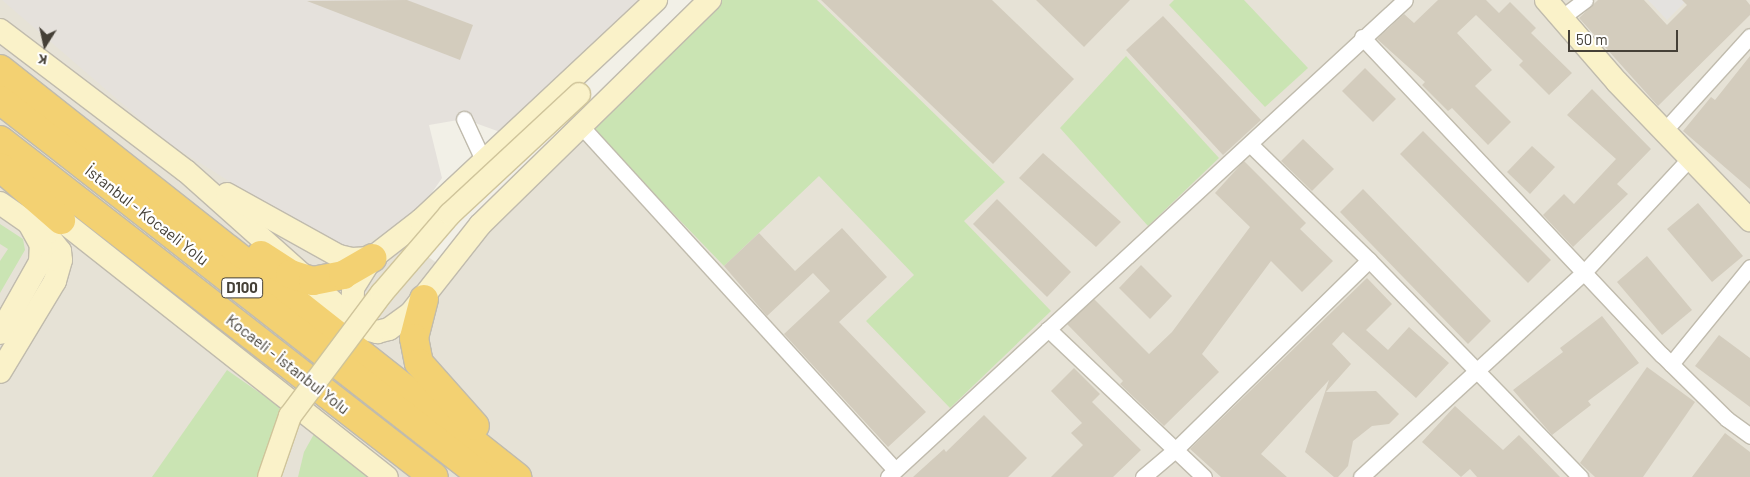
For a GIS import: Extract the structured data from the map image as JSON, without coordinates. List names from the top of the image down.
{
  "streets": {
    "highway": ["İstanbul - Kocaeli Yolu", "D100", "Kocaeli - İstanbul Yolu"]
  },
  "scale_bar": "50 m",
  "north": "bottom"
}
